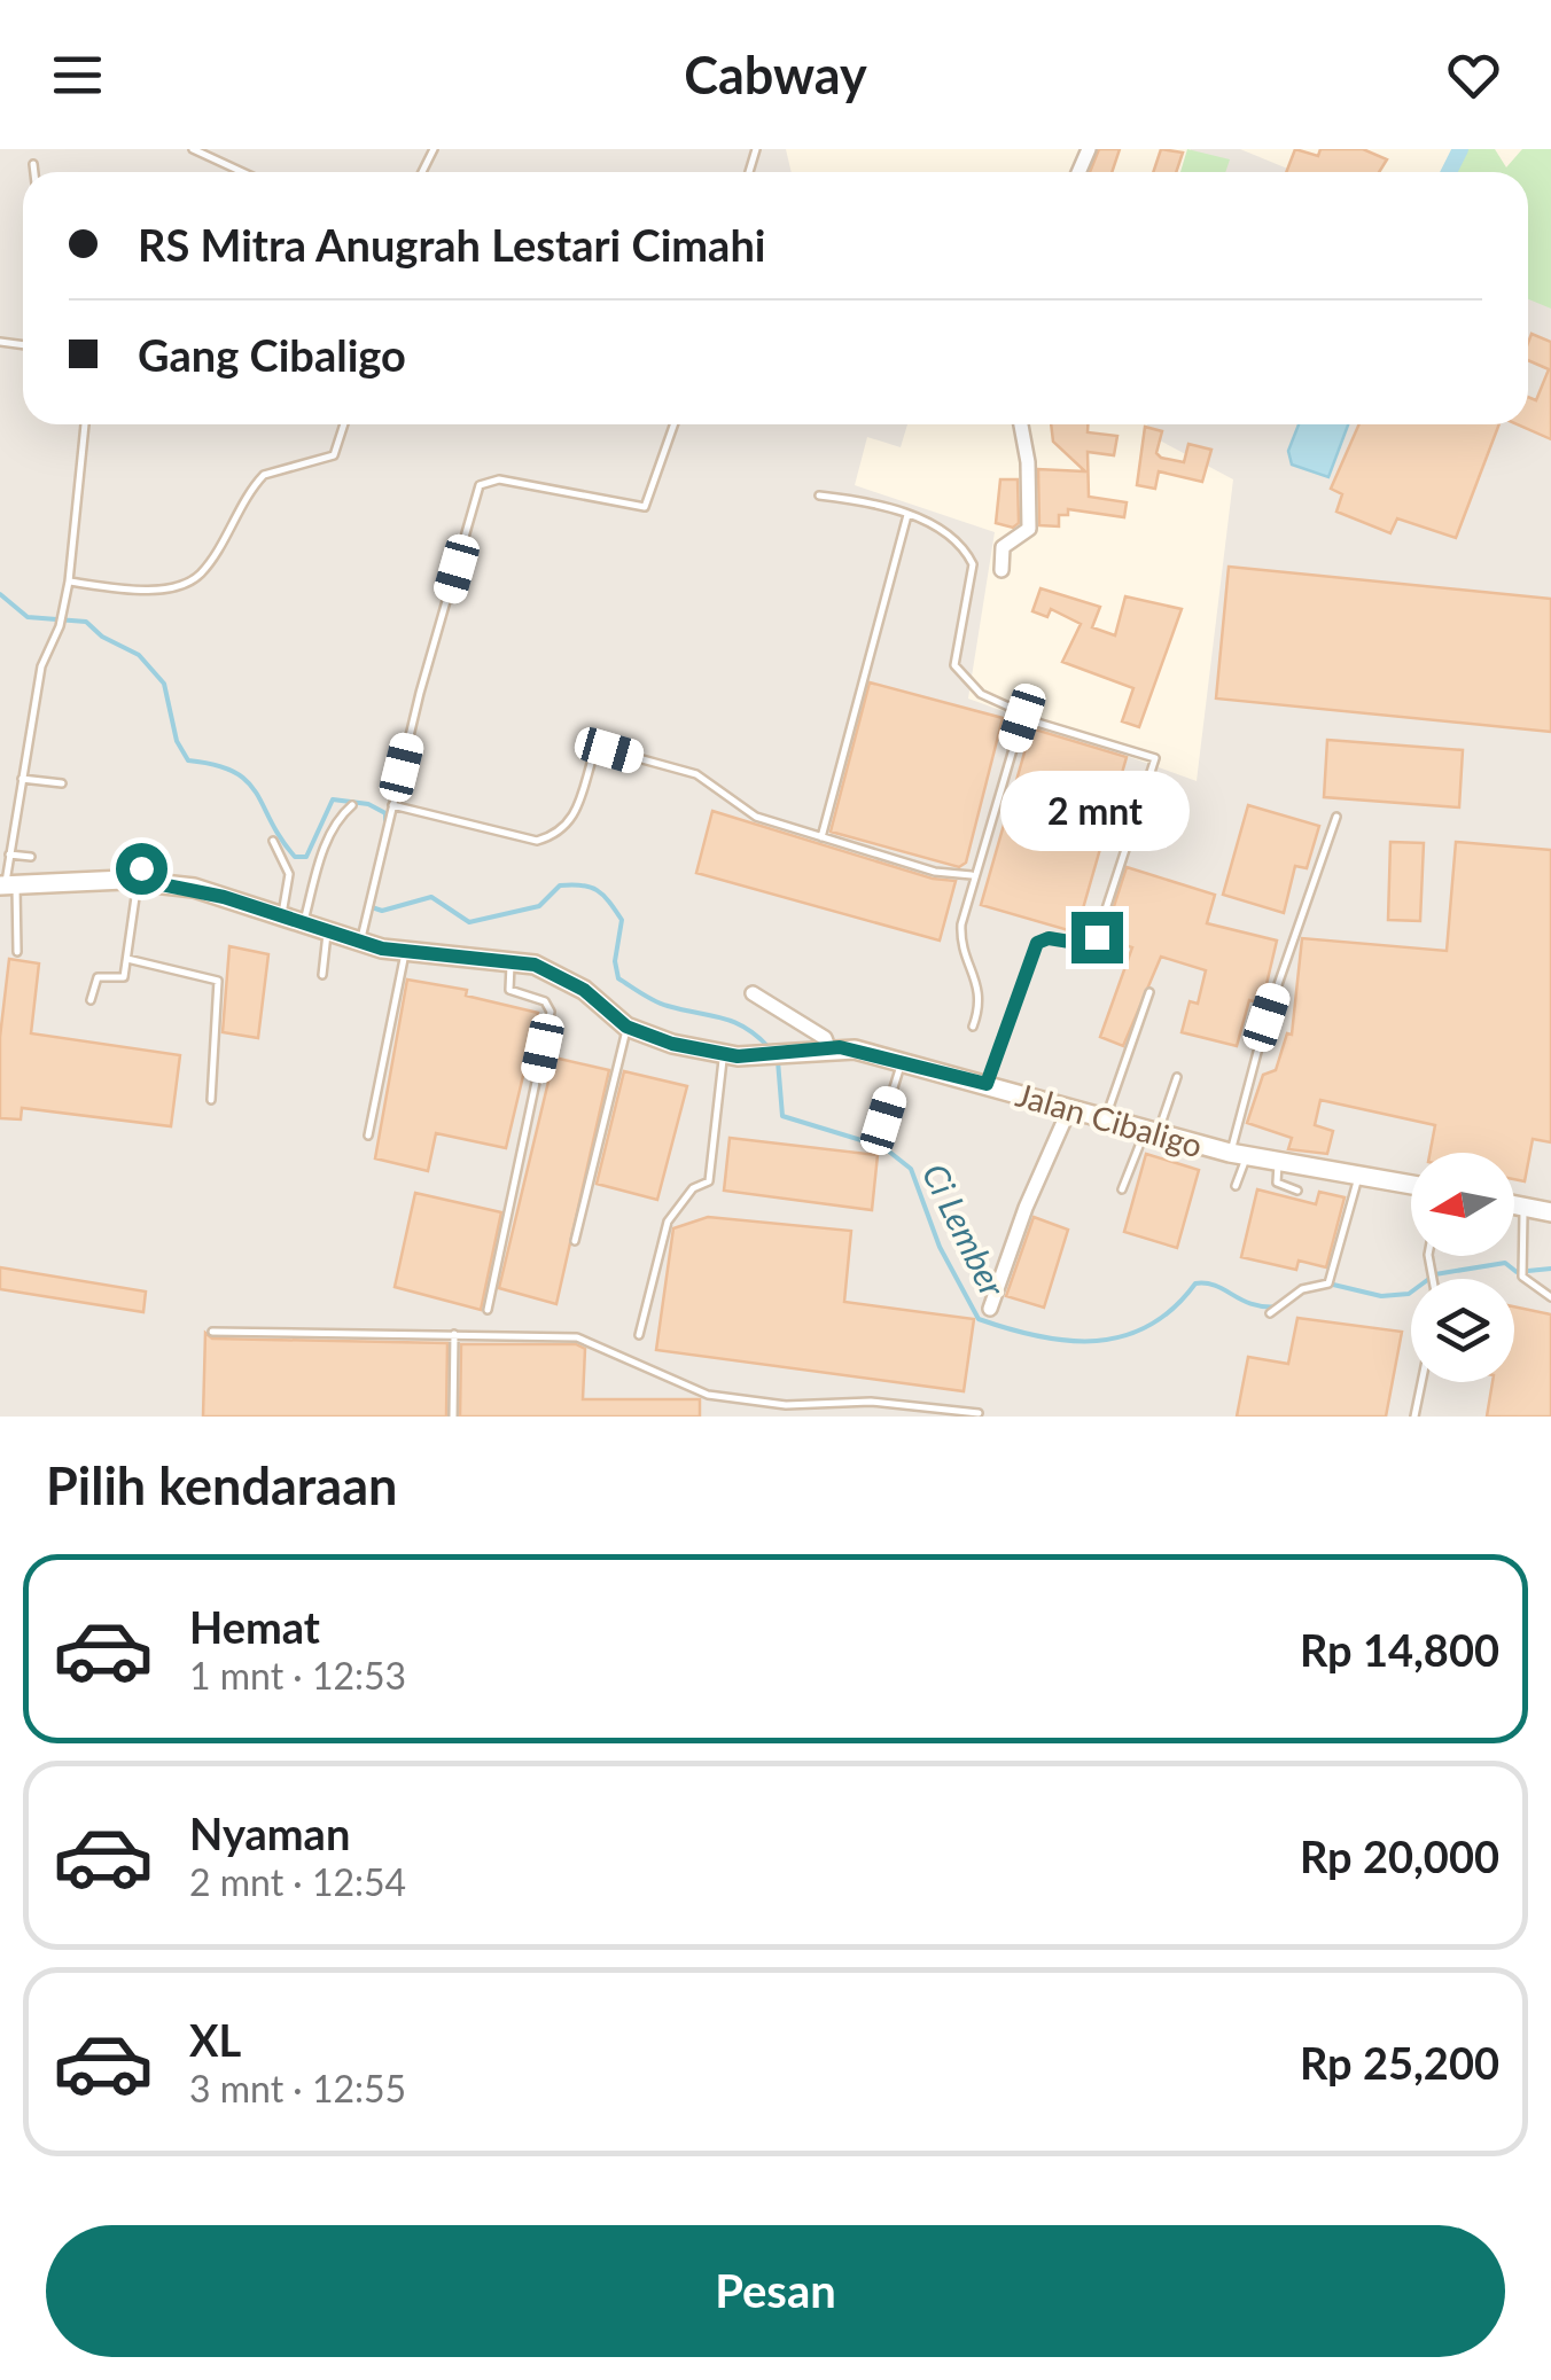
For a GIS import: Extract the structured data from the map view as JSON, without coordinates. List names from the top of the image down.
{
  "streets": {
    "main road": ["Jalan Cibaligo"]
  },
  "water": ["Ci Lember"],
  "north": "left",
  "page": {
    "header": "Cabway",
    "banner": ["RS Mitra Anugrah Lestari Cimahi", "Gang Cibaligo"],
    "bubble": "2 mnt",
    "heading": "Pilih kendaraan",
    "list": [
      {
        "name": "Hemat",
        "note": "1 mnt · 12:53",
        "value": "Rp 14,800"
      },
      {
        "name": "Nyaman",
        "note": "2 mnt · 12:54",
        "value": "Rp 20,000"
      },
      {
        "name": "XL",
        "note": "3 mnt · 12:55",
        "value": "Rp 25,200"
      }
    ],
    "buttons": "Pesan"
  }
}
